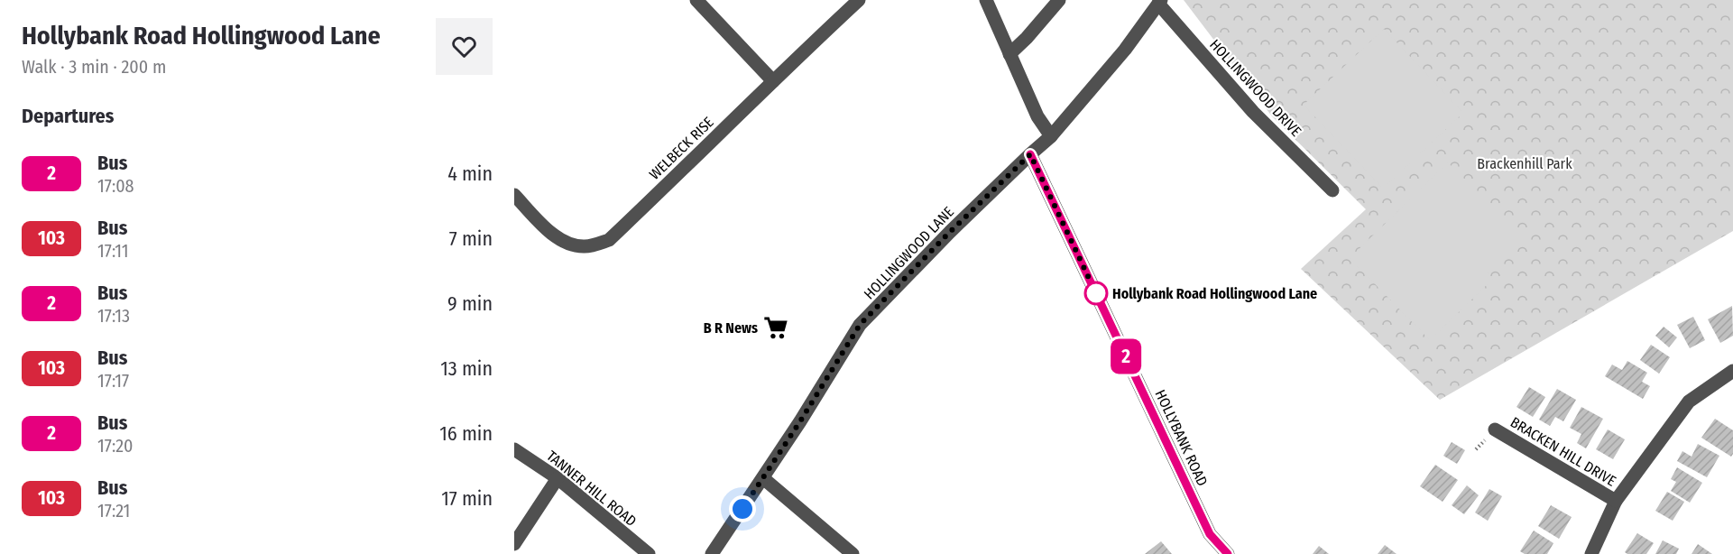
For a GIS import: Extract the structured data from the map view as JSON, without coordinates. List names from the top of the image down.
{
  "streets": {
    "street": [
      "HOLLINGWOOD DRIVE",
      "WELBECK RISE",
      "HOLLINGWOOD LANE",
      "HOLLYBANK ROAD",
      "BRACKEN HILL DRIVE",
      "TANNER HILL ROAD"
    ]
  },
  "crossings": [
    ["HOLLINGWOOD DRIVE", "HOLLINGWOOD LANE"],
    ["HOLLINGWOOD LANE", "HOLLYBANK ROAD"]
  ],
  "parks": ["Brackenhill Park"],
  "places": {
    "other": ["Hollybank Road Hollingwood Lane"],
    "supermarket": ["B R News"]
  },
  "lines": ["bus line 2"],
  "page": {
    "heading": [
      ["Hollybank Road Hollingwood Lane", "Walk · 3 min · 200 m"],
      "Departures"
    ],
    "on_map": "2",
    "list": [
      {
        "mark": "2",
        "name": "Bus",
        "note": "17:08",
        "value": "4 min"
      },
      {
        "mark": "103",
        "name": "Bus",
        "note": "17:11",
        "value": "7 min"
      },
      {
        "mark": "2",
        "name": "Bus",
        "note": "17:13",
        "value": "9 min"
      },
      {
        "mark": "103",
        "name": "Bus",
        "note": "17:17",
        "value": "13 min"
      },
      {
        "mark": "2",
        "name": "Bus",
        "note": "17:20",
        "value": "16 min"
      },
      {
        "mark": "103",
        "name": "Bus",
        "note": "17:21",
        "value": "17 min"
      }
    ]
  }
}
